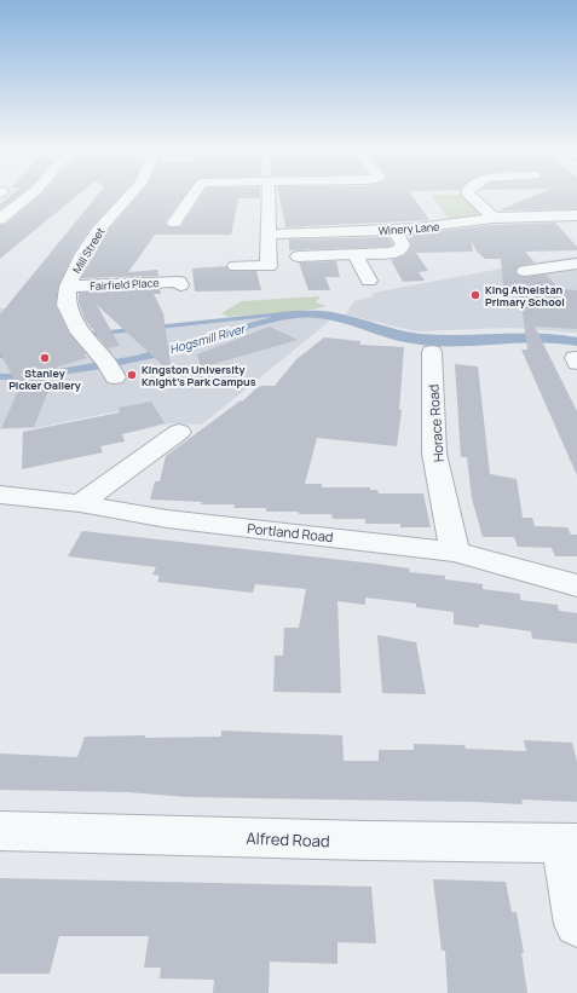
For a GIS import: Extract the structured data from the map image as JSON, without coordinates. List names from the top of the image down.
{
  "streets": {
    "street": [
      "Winery Lane",
      "Mill Street",
      "Fairfield Place",
      "Horace Road",
      "Portland Road",
      "Alfred Road"
    ]
  },
  "crossings": [
    ["Mill Street", "Fairfield Place"],
    ["Horace Road", "Portland Road"]
  ],
  "water": ["Hogsmill River"],
  "places": ["King Athelstan Primary School", "Stanley Picker Gallery", "Kingston University Knight's Park Campus"]
}
